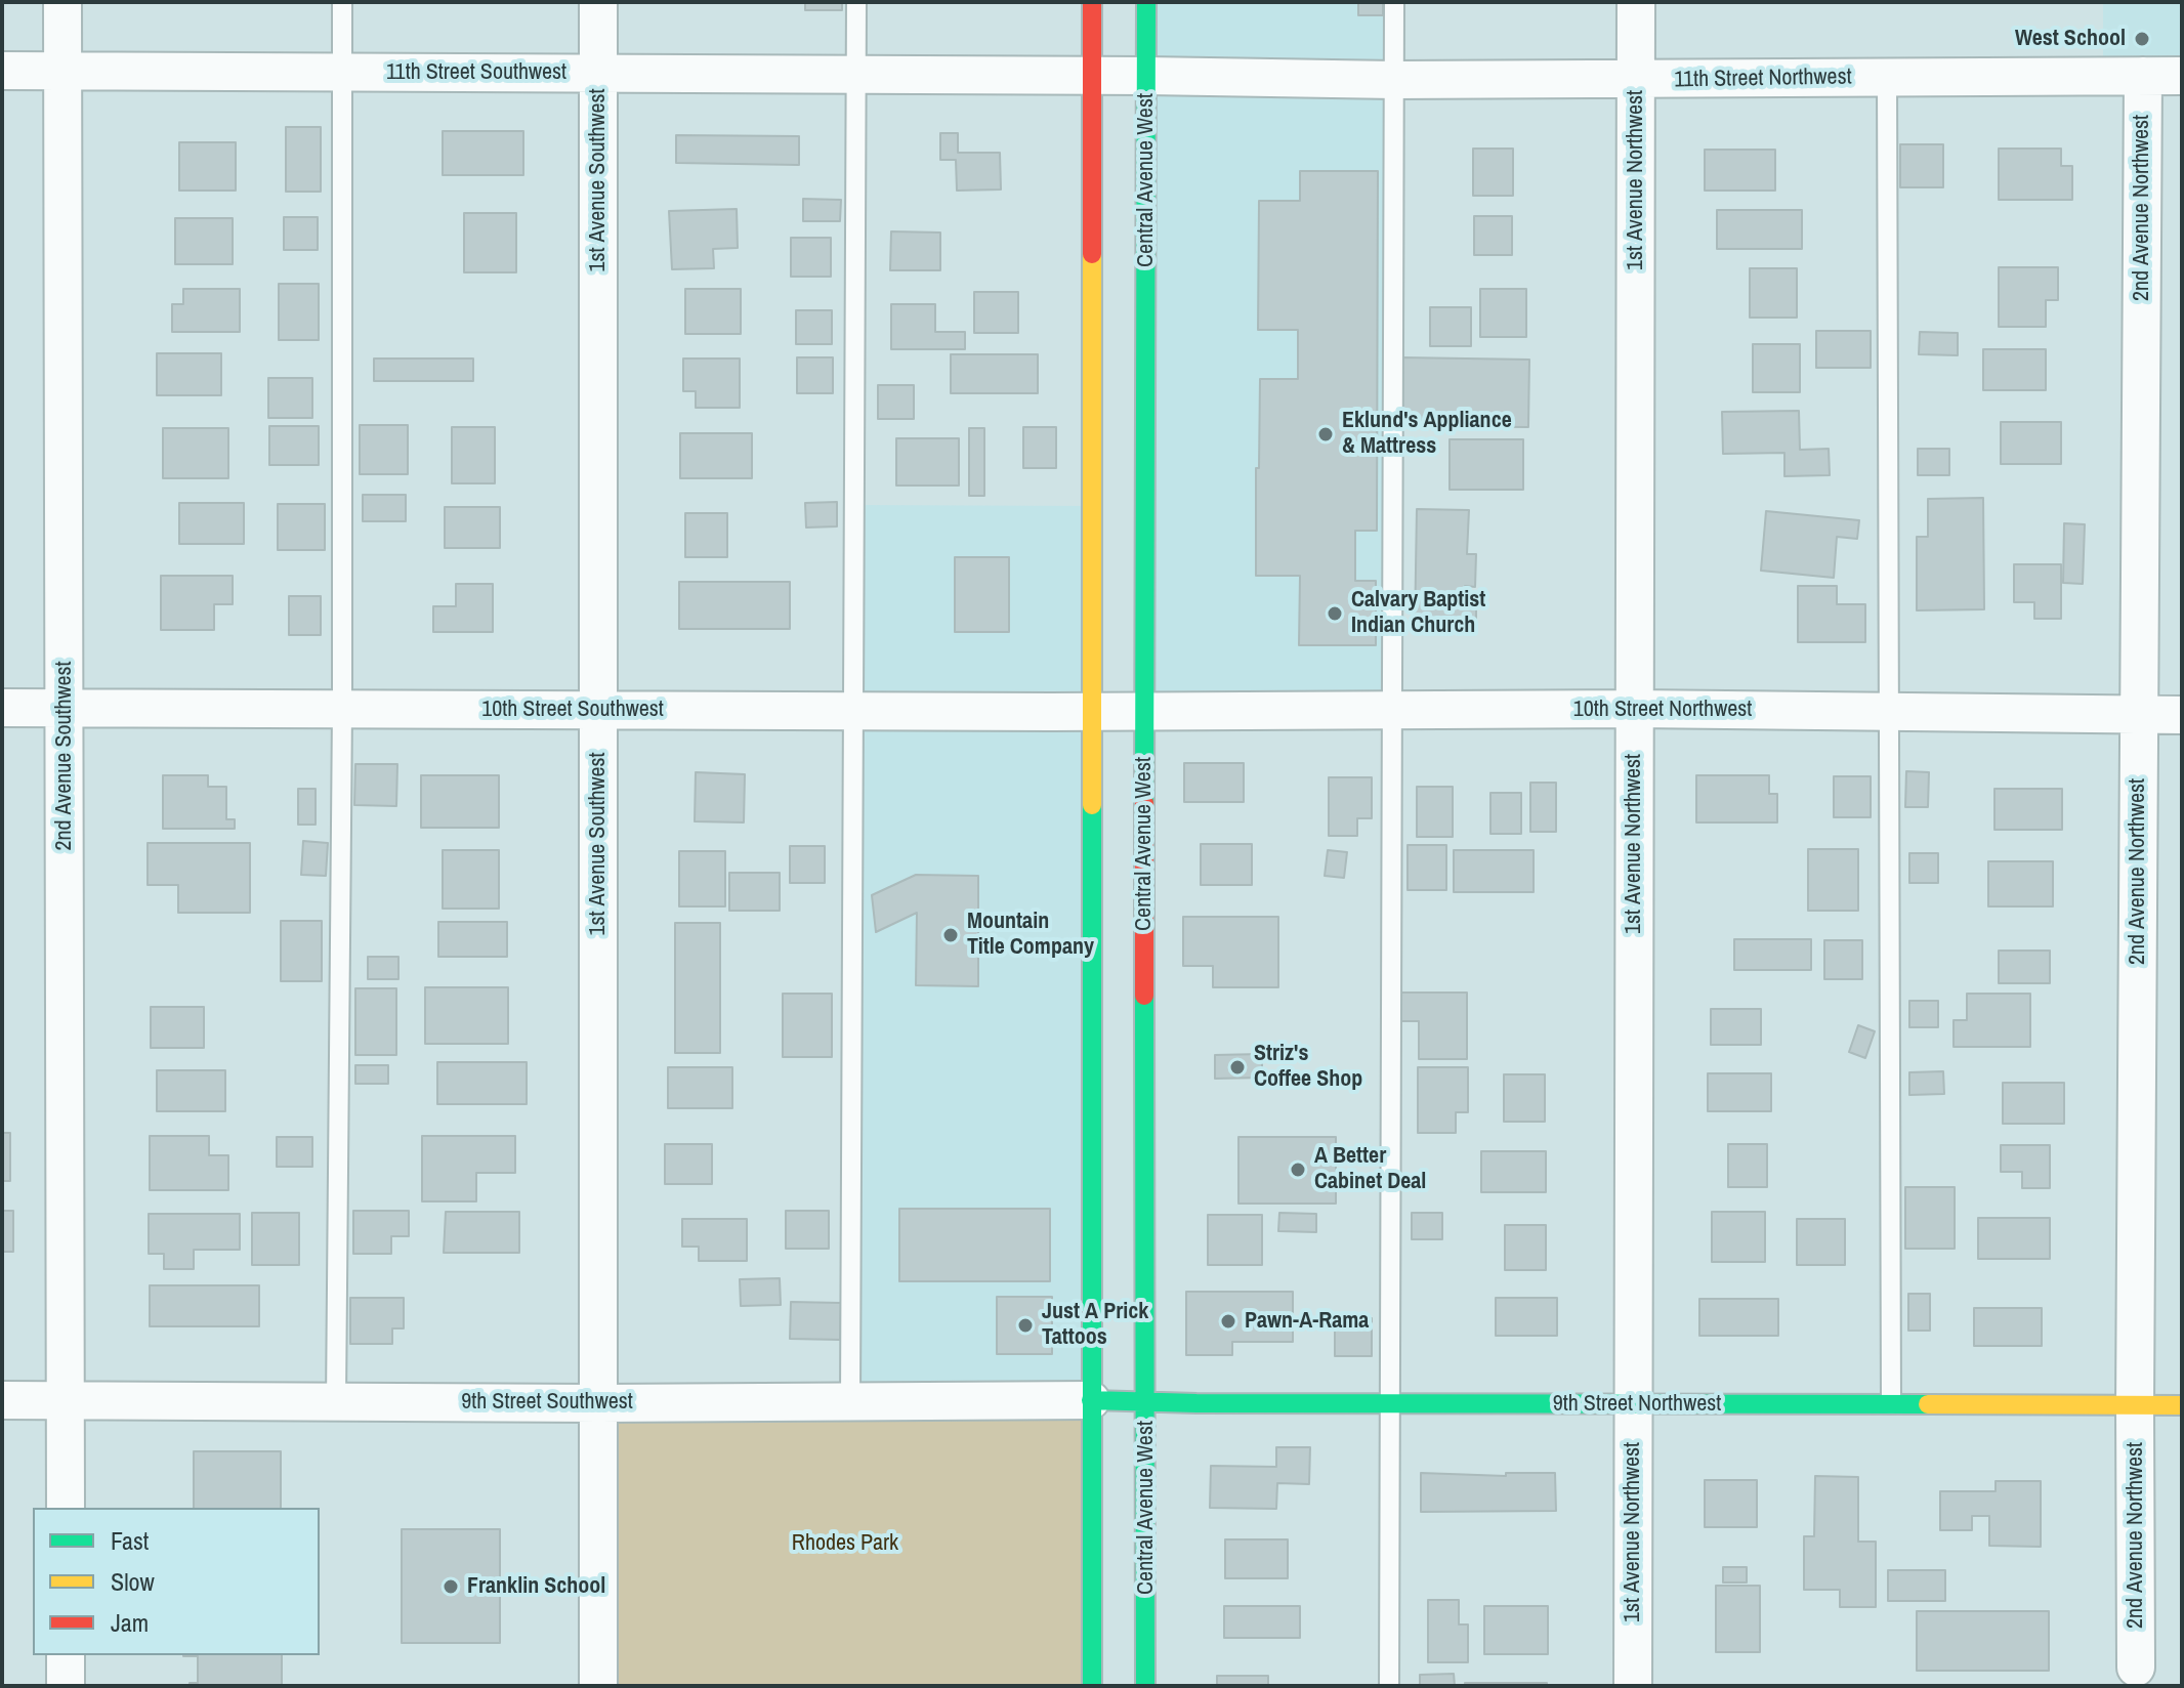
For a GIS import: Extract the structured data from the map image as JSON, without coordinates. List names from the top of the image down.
{
  "streets": {
    "main road": ["Central Avenue West", "9th Street Northwest"],
    "street": [
      "11th Street Southwest",
      "11th Street Northwest",
      "1st Avenue Southwest",
      "1st Avenue Northwest",
      "2nd Avenue Northwest",
      "10th Street Southwest",
      "10th Street Northwest",
      "2nd Avenue Southwest",
      "9th Street Southwest"
    ]
  },
  "crossings": [
    ["11th Street Southwest", "11th Street Northwest"],
    ["11th Street Southwest", "1st Avenue Southwest"],
    ["11th Street Southwest", "Central Avenue West"],
    ["11th Street Southwest", "2nd Avenue Southwest"],
    ["11th Street Northwest", "Central Avenue West"],
    ["11th Street Northwest", "1st Avenue Northwest"],
    ["11th Street Northwest", "2nd Avenue Northwest"],
    ["1st Avenue Southwest", "10th Street Southwest"],
    ["1st Avenue Southwest", "9th Street Southwest"],
    ["Central Avenue West", "10th Street Southwest"],
    ["Central Avenue West", "10th Street Northwest"],
    ["Central Avenue West", "9th Street Northwest"],
    ["1st Avenue Northwest", "10th Street Northwest"],
    ["1st Avenue Northwest", "9th Street Northwest"],
    ["2nd Avenue Northwest", "10th Street Northwest"],
    ["2nd Avenue Northwest", "9th Street Northwest"],
    ["10th Street Southwest", "10th Street Northwest"],
    ["10th Street Southwest", "2nd Avenue Southwest"],
    ["2nd Avenue Southwest", "9th Street Southwest"],
    ["9th Street Southwest", "9th Street Northwest"]
  ],
  "parks": ["Rhodes Park"],
  "places": [
    "West School",
    "Eklund's Appliance & Mattress",
    "Calvary Baptist Indian Church",
    "Mountain Title Company",
    "Striz's Coffee Shop",
    "A Better Cabinet Deal",
    "Pawn-A-Rama",
    "Just A Prick Tattoos",
    "Franklin School"
  ],
  "legend": ["Fast", "Slow", "Jam"]
}
